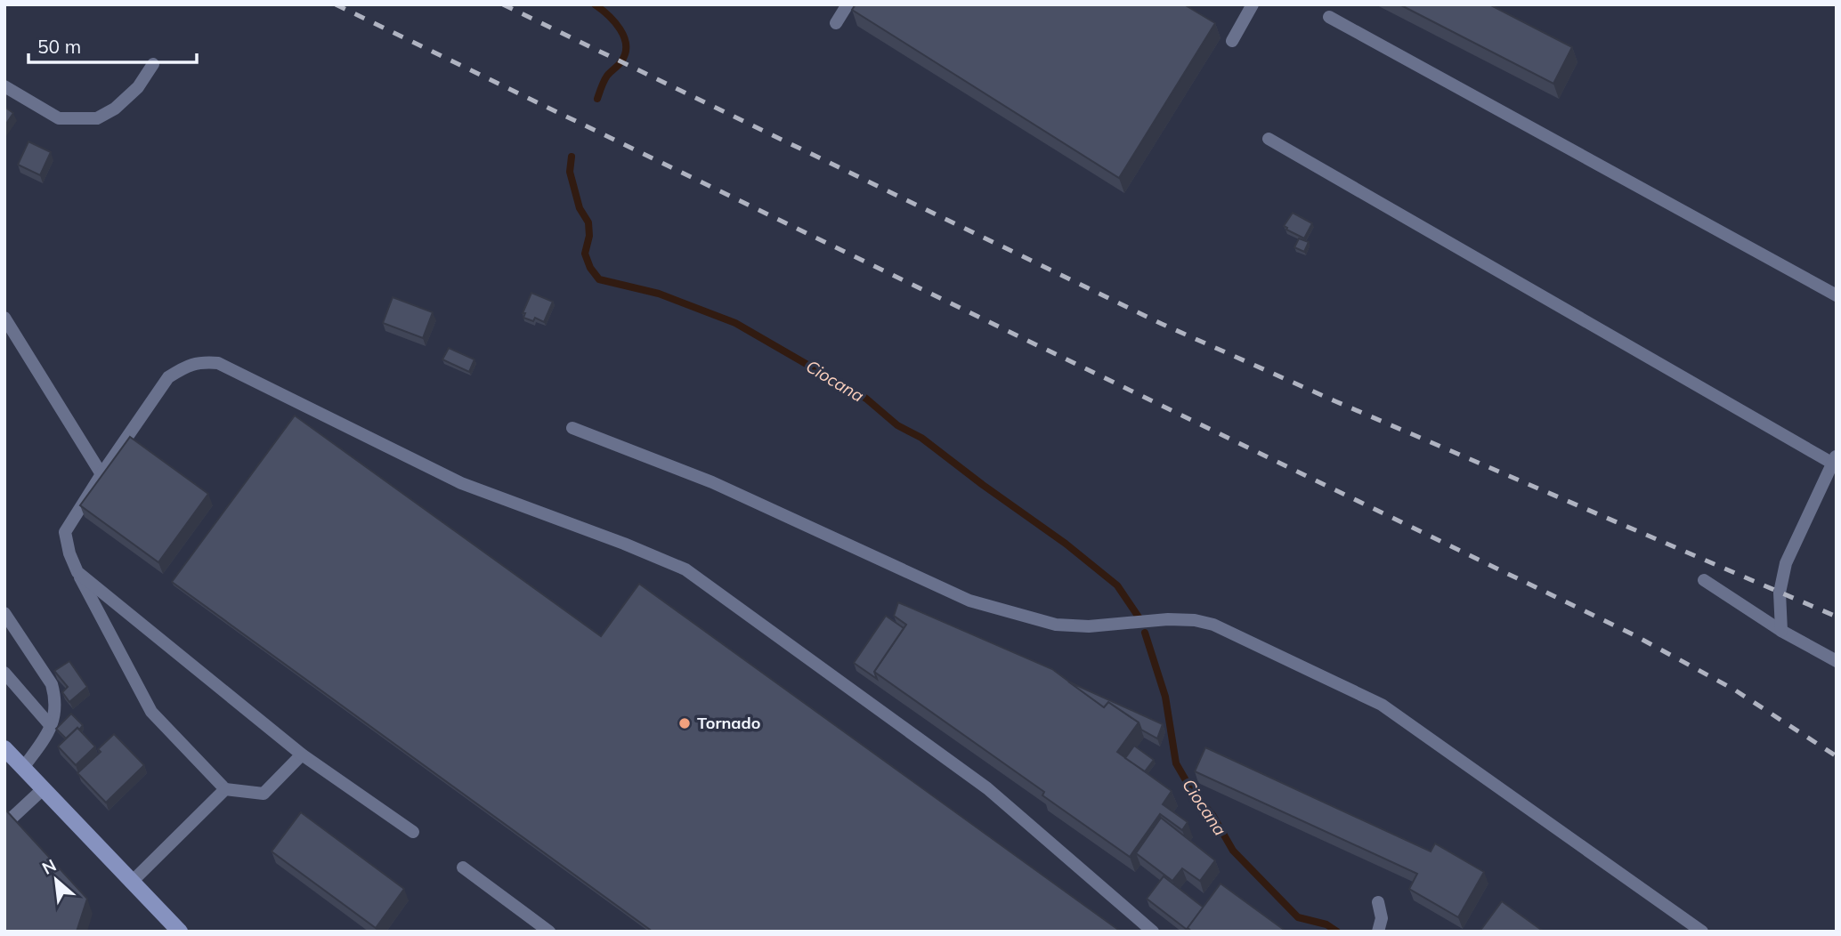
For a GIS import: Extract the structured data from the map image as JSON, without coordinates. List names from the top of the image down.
{
  "water": ["Ciocana"],
  "places": ["Tornado"],
  "scale_bar": "50 m",
  "north": "top left"
}
